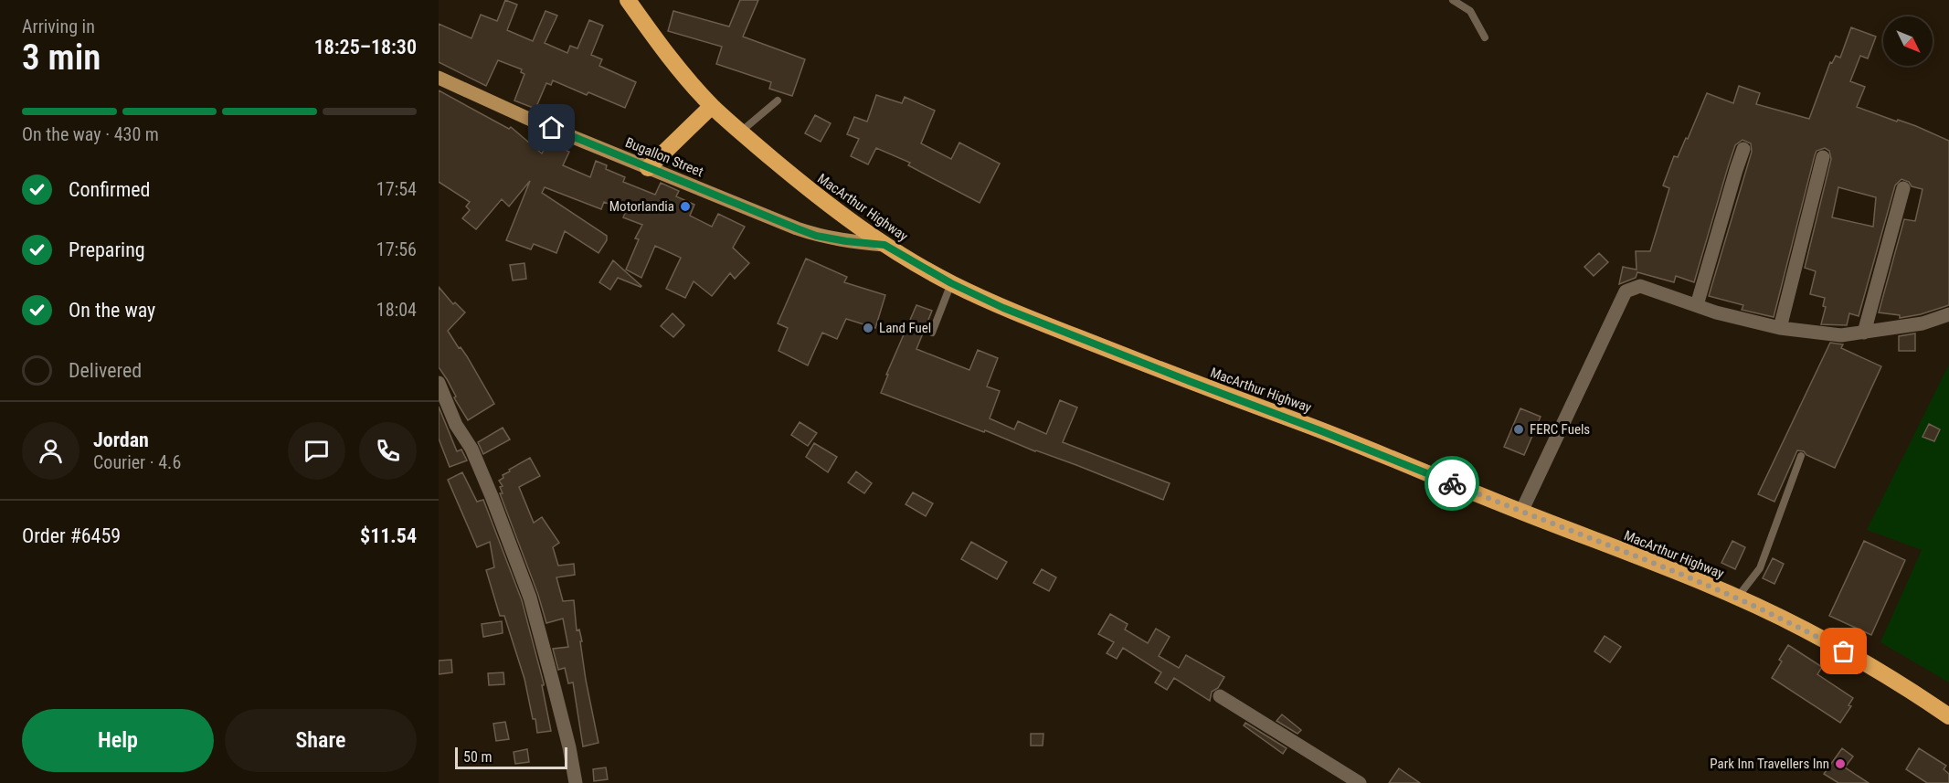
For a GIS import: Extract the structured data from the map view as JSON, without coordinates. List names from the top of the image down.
{
  "streets": {
    "highway": ["MacArthur Highway"],
    "main road": ["Bugallon Street"]
  },
  "crossings": [
    ["Bugallon Street", "MacArthur Highway"]
  ],
  "places": [
    "Motorlandia",
    "Land Fuel",
    "FERC Fuels",
    "Park Inn Travellers Inn"
  ],
  "scale_bar": "50 m",
  "north": "bottom right",
  "page": {
    "heading": ["3 min", "Arriving in", "18:25–18:30"],
    "panel": [
      "Jordan",
      "Courier · 4.6",
      "Order #6459",
      "$11.54"
    ],
    "bar": "On the way · 430 m",
    "list": [
      ["Confirmed", "17:54"],
      ["Preparing", "17:56"],
      ["On the way", "18:04"],
      "Delivered"
    ],
    "buttons": ["Help", "Share"],
    "scale": "50 m"
  }
}
